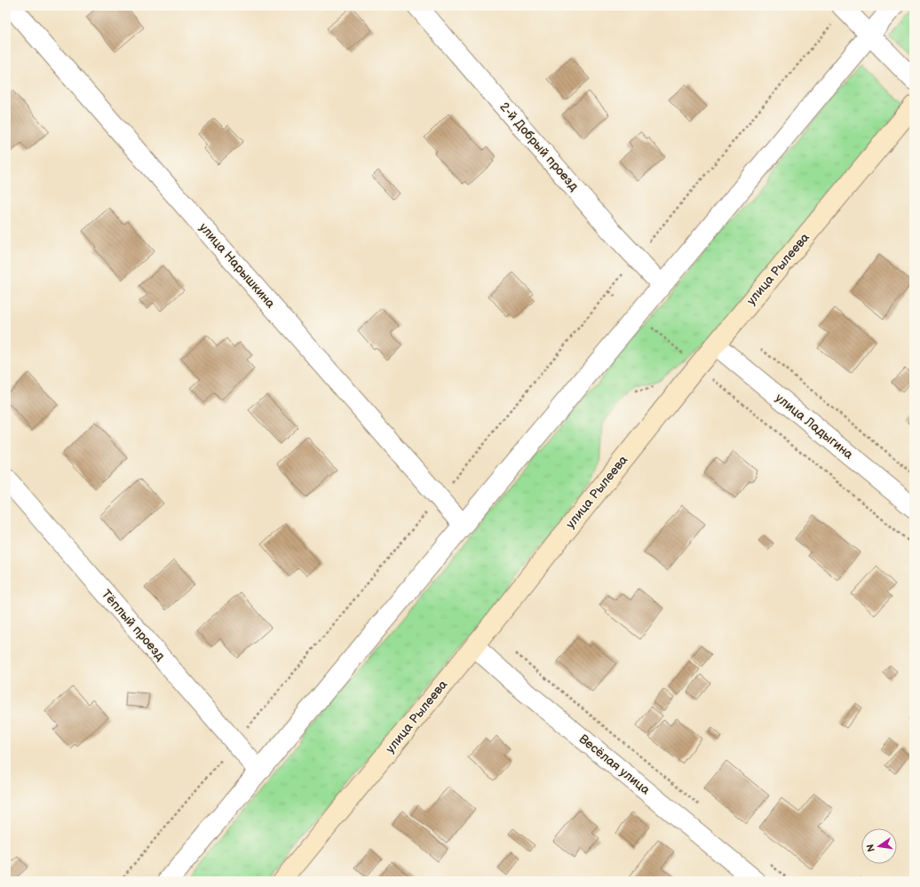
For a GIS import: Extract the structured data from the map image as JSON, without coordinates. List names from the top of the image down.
{
  "streets": {
    "street": [
      "2-й Добрый проезд",
      "улица Нарышкина",
      "улица Рылеева",
      "улица Ладыгина",
      "Тёплый проезд",
      "Весёлая улица"
    ]
  },
  "crossings": [
    ["улица Рылеева", "улица Ладыгина"],
    ["улица Рылеева", "Весёлая улица"]
  ],
  "north": "left"
}
